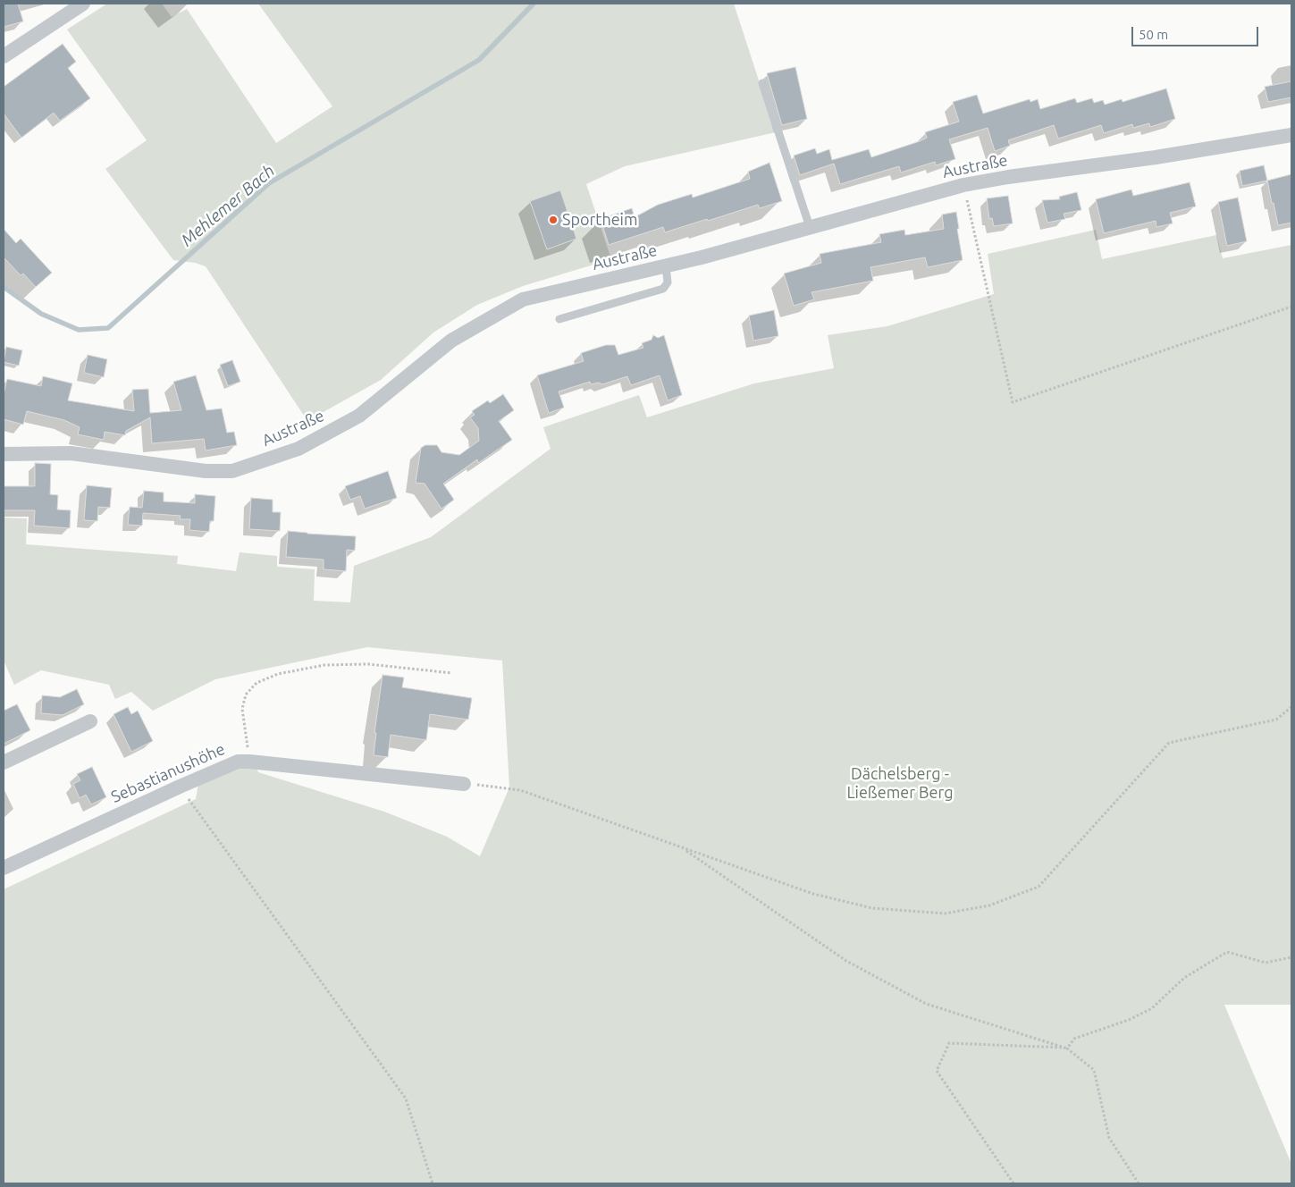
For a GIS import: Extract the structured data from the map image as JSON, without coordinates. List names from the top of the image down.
{
  "streets": {
    "street": ["Austraße", "Sebastianushöhe"]
  },
  "water": ["Mehlemer Bach"],
  "parks": ["Dächelsberg - Ließemer Berg"],
  "places": ["Sportheim"],
  "scale_bar": "50 m"
}
